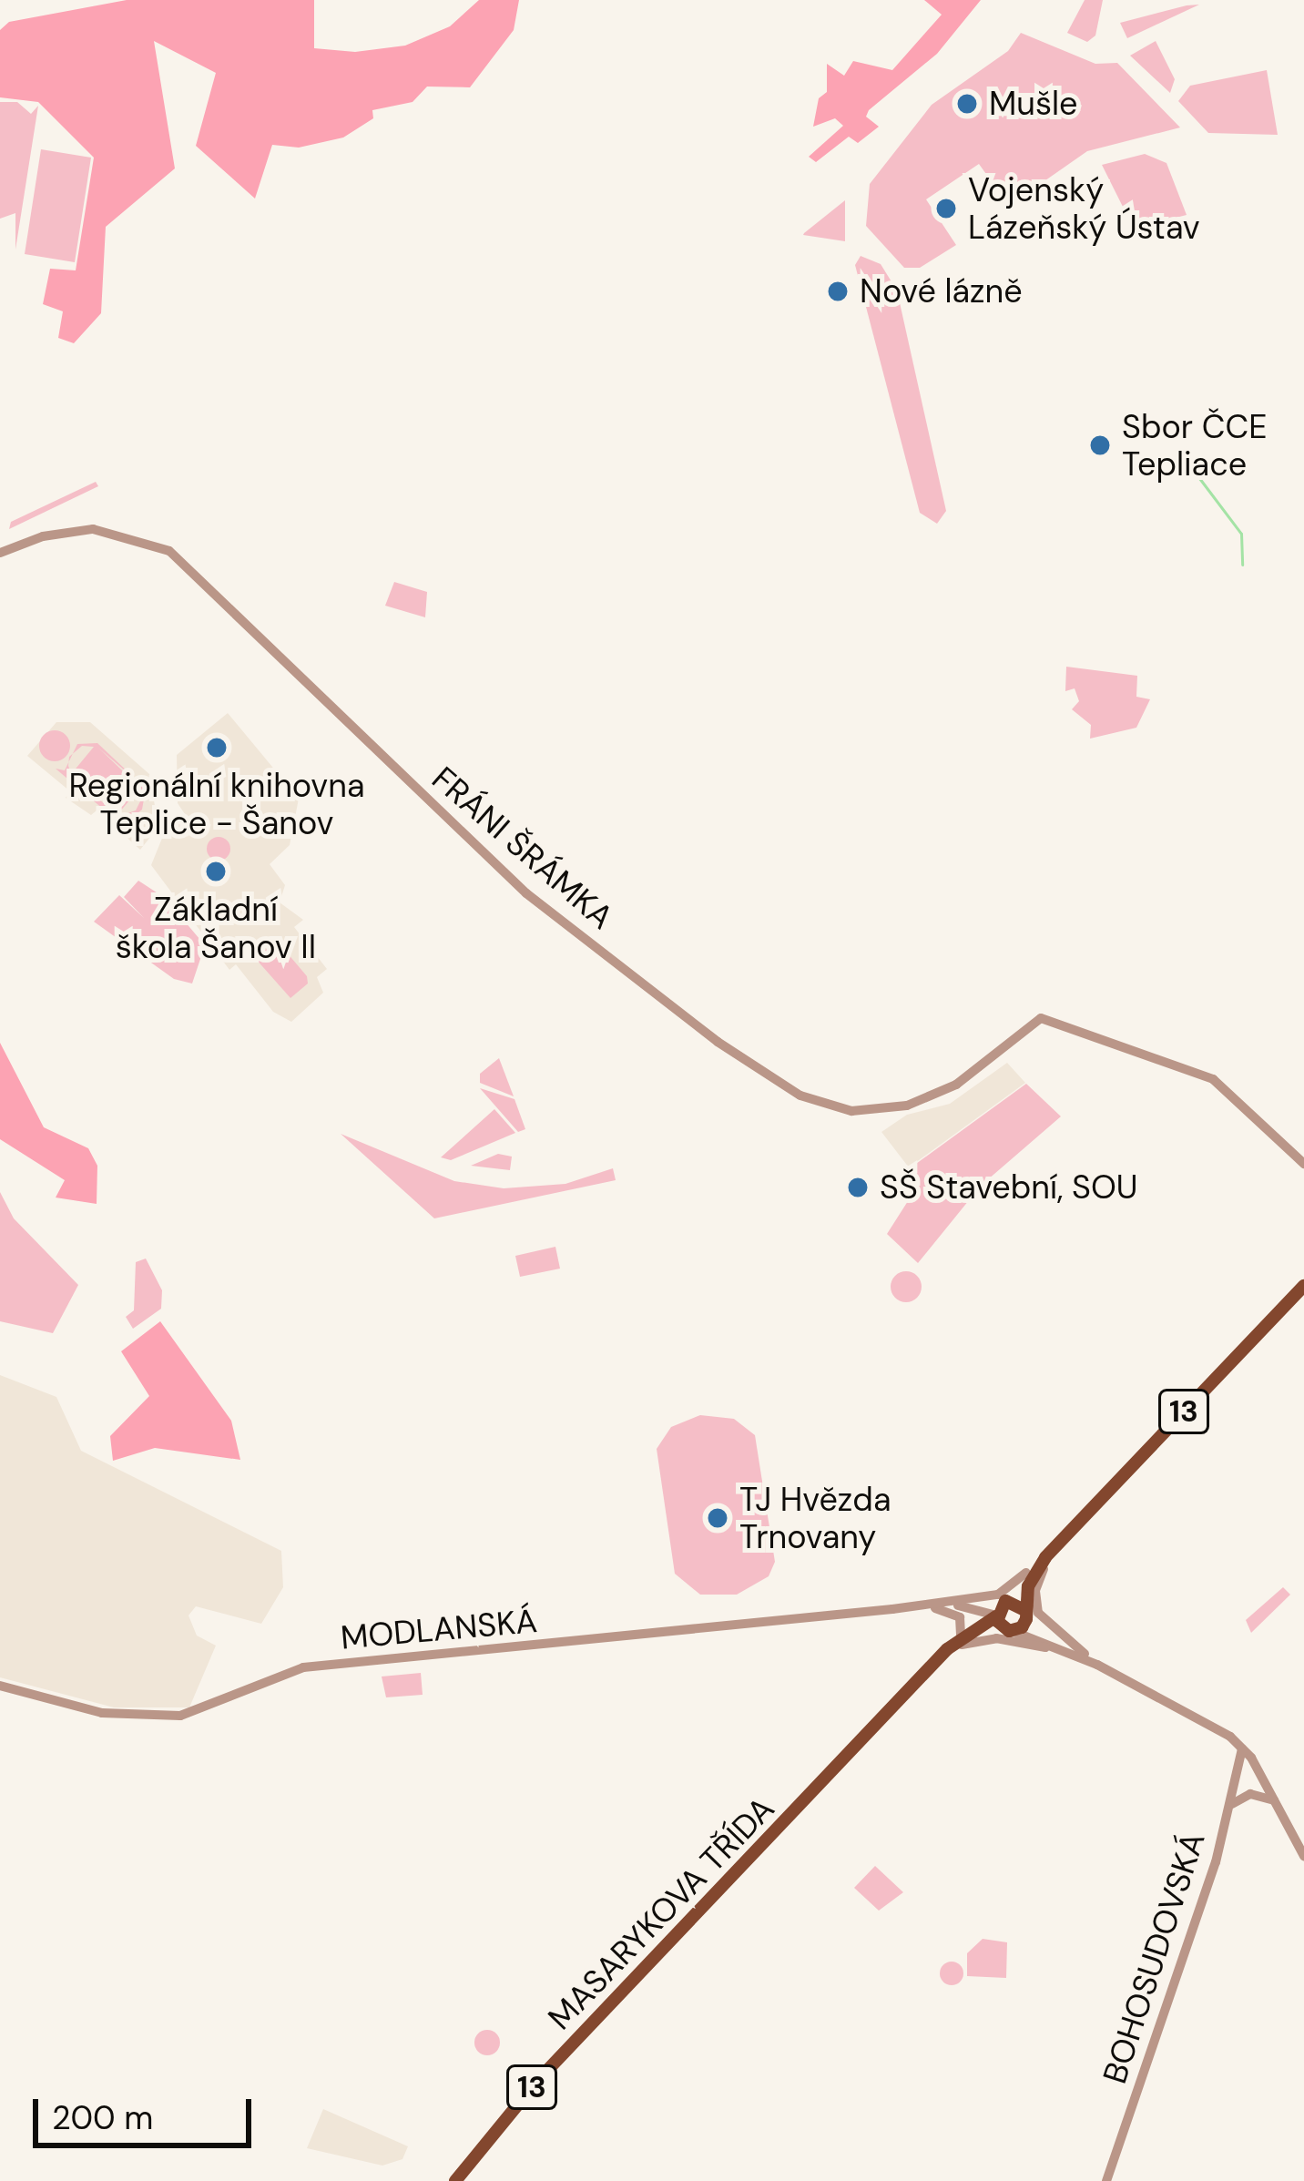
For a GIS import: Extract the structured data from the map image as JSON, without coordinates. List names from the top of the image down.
{
  "streets": {
    "main road": ["13", "MASARYKOVA TŘÍDA"],
    "street": ["FRÁNI ŠRÁMKA", "MODLANSKÁ", "BOHOSUDOVSKÁ"]
  },
  "places": [
    "Mušle",
    "Vojenský Lázeňský Ústav",
    "Nové lázně",
    "Sbor ČCE Tepliace",
    "Regionální knihovna Teplice - Šanov",
    "Základní škola Šanov II",
    "SŠ Stavební, SOU",
    "TJ Hvězda Trnovany"
  ],
  "scale_bar": "200 m"
}
